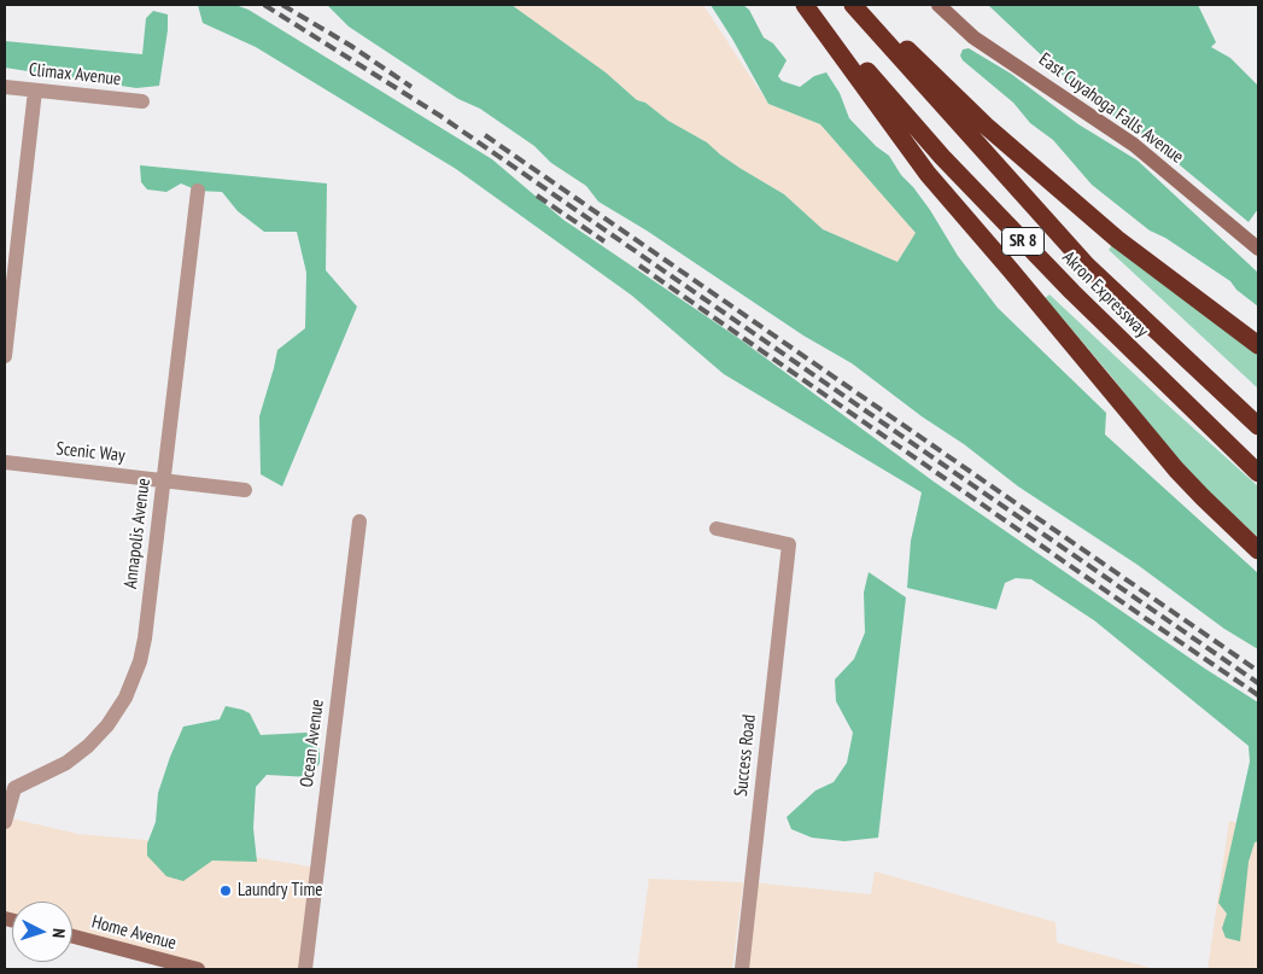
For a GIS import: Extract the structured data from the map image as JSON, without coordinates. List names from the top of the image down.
{
  "streets": {
    "highway": ["SR 8", "Akron Expressway"],
    "street": [
      "Climax Avenue",
      "East Cuyahoga Falls Avenue",
      "Scenic Way",
      "Annapolis Avenue",
      "Ocean Avenue",
      "Success Road",
      "Home Avenue"
    ]
  },
  "crossings": [
    ["Scenic Way", "Annapolis Avenue"]
  ],
  "places": ["Laundry Time"],
  "north": "right"
}
